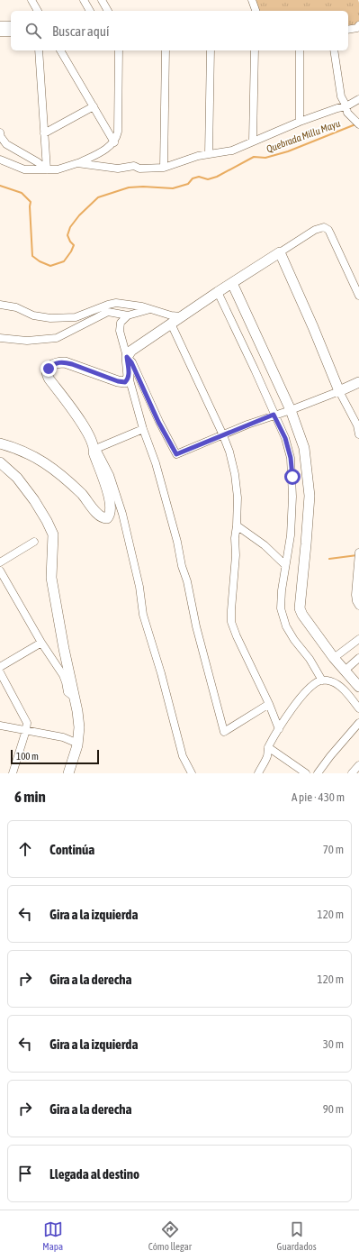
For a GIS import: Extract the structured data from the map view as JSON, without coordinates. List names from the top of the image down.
{
  "water": ["Quebrada Millu Mayu"],
  "scale_bar": "100 m",
  "page": {
    "search": "Buscar aquí",
    "scale": "100 m",
    "heading": ["6 min", "A pie · 430 m"],
    "list": [
      ["Continúa", "70 m"],
      ["Gira a la izquierda", "120 m"],
      ["Gira a la derecha", "120 m"],
      ["Gira a la izquierda", "30 m"],
      ["Gira a la derecha", "90 m"],
      "Llegada al destino"
    ],
    "nav": ["Mapa", "Cómo llegar", "Guardados"]
  }
}
